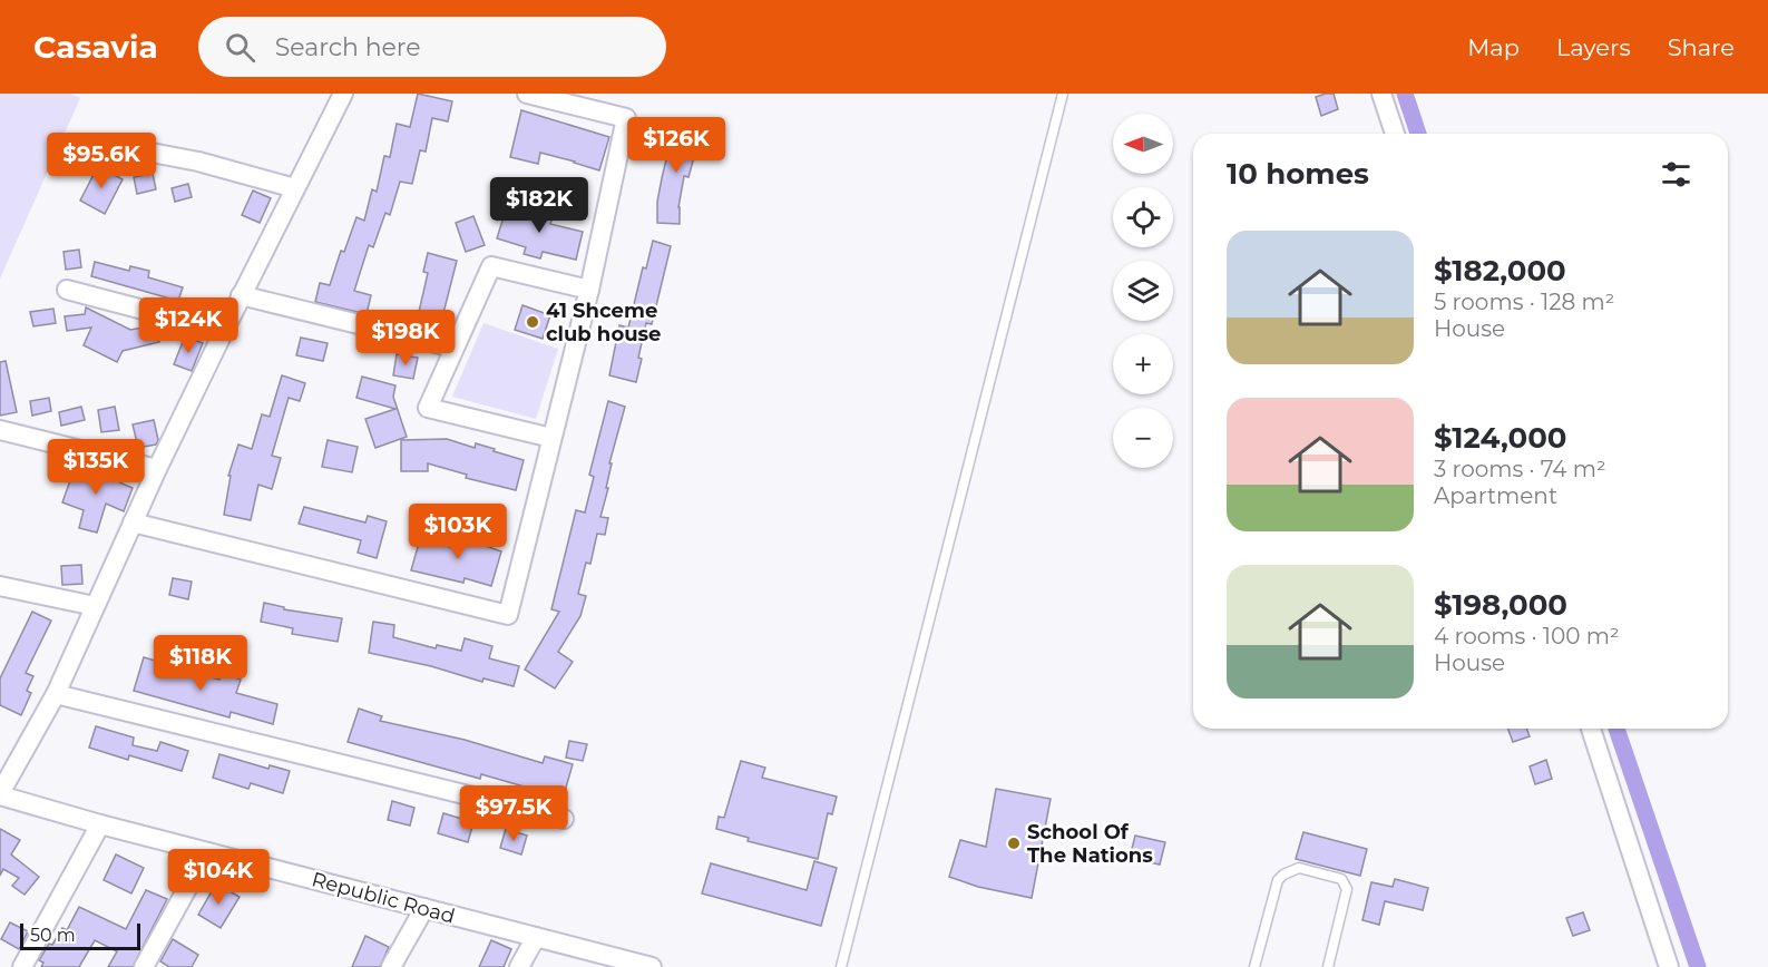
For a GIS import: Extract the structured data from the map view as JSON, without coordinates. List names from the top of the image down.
{
  "streets": {
    "street": ["Republic Road"]
  },
  "places": ["41 Shceme club house", "School Of The Nations"],
  "scale_bar": "50 m",
  "north": "left",
  "page": {
    "header": "Casavia",
    "search": "Search here",
    "nav": ["Map", "Layers", "Share"],
    "map_buttons": ["+", "−"],
    "price": [
      "$126K",
      "$95.6K",
      "$182K",
      "$124K",
      "$198K",
      "$135K",
      "$103K",
      "$118K",
      "$97.5K",
      "$104K"
    ],
    "heading": "10 homes",
    "list": [
      {
        "name": "$182,000",
        "note": "5 rooms · 128 m² · House"
      },
      {
        "name": "$124,000",
        "note": "3 rooms · 74 m² · Apartment"
      },
      {
        "name": "$198,000",
        "note": "4 rooms · 100 m² · House"
      }
    ],
    "scale": "50 m"
  }
}
